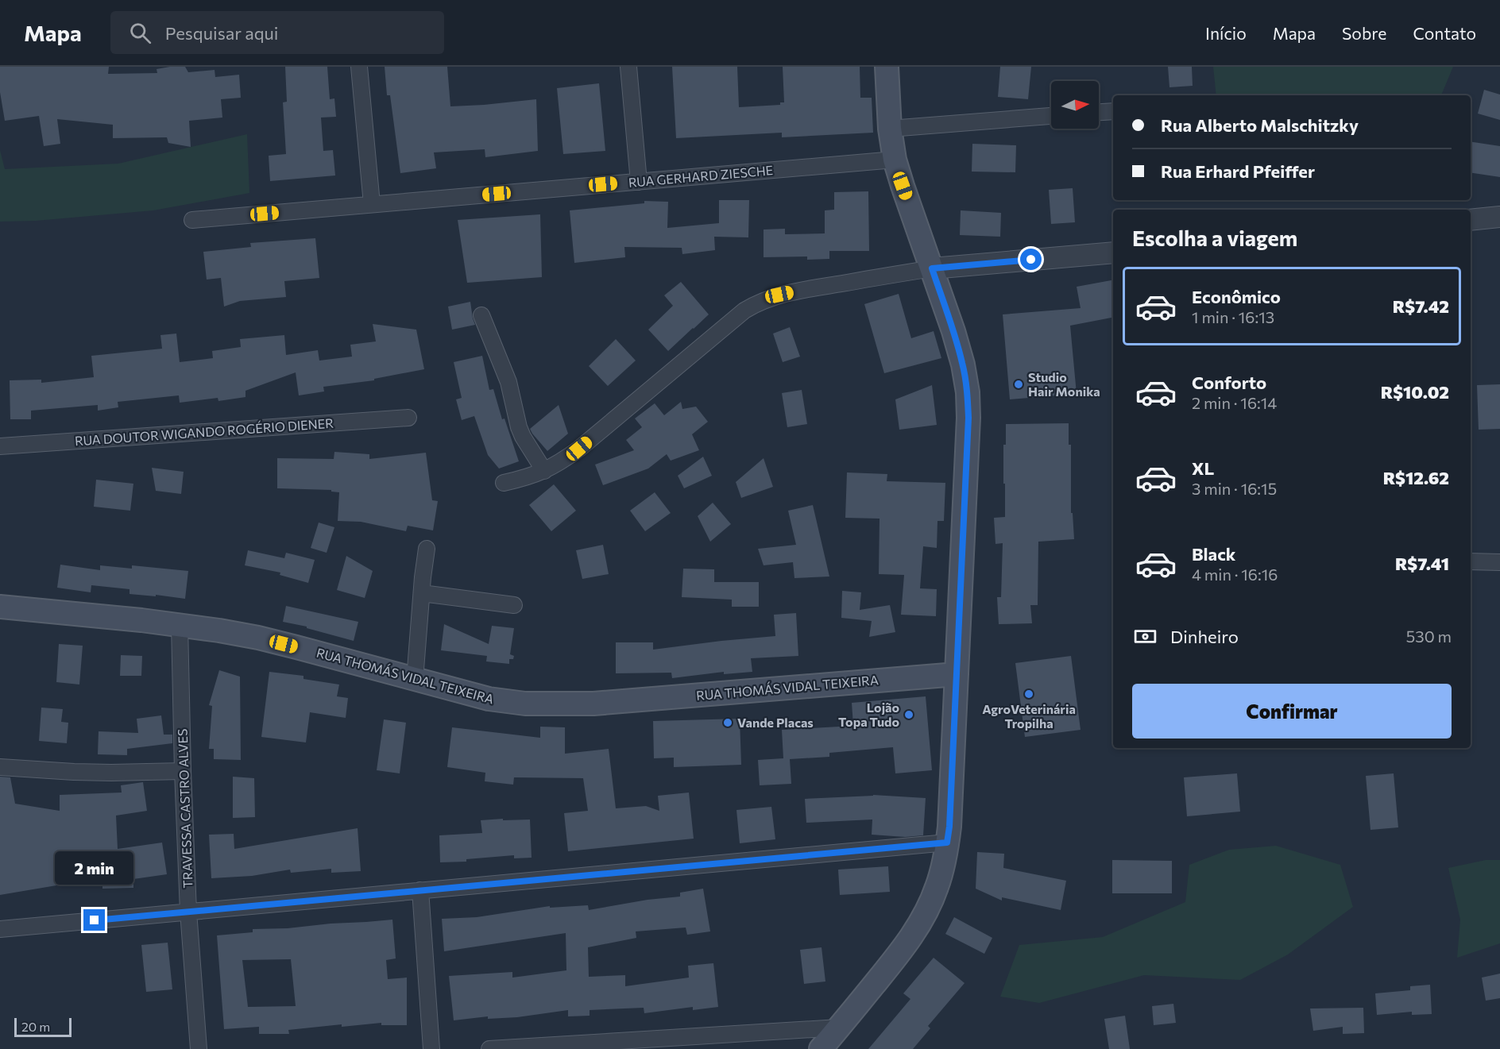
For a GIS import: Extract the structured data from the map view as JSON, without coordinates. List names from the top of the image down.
{
  "streets": {
    "main road": ["RUA THOMÁS VIDAL TEIXEIRA"],
    "street": ["RUA GERHARD ZIESCHE", "RUA DOUTOR WIGANDO ROGÉRIO DIENER", "TRAVESSA CASTRO ALVES"]
  },
  "crossings": [
    ["RUA THOMÁS VIDAL TEIXEIRA", "TRAVESSA CASTRO ALVES"]
  ],
  "places": [
    "Studio Hair Monika",
    "AgroVeterinária Tropilha",
    "Lojão Topa Tudo",
    "Vande Placas"
  ],
  "scale_bar": "20 m",
  "north": "right",
  "page": {
    "header": "Mapa",
    "search": "Pesquisar aqui",
    "nav": [
      "Início",
      "Mapa",
      "Sobre",
      "Contato"
    ],
    "banner": ["Rua Alberto Malschitzky", "Rua Erhard Pfeiffer"],
    "heading": "Escolha a viagem",
    "list": [
      {
        "name": "Econômico",
        "note": "1 min · 16:13",
        "value": "R$7.42"
      },
      {
        "name": "Conforto",
        "note": "2 min · 16:14",
        "value": "R$10.02"
      },
      {
        "name": "XL",
        "note": "3 min · 16:15",
        "value": "R$12.62"
      },
      {
        "name": "Black",
        "note": "4 min · 16:16",
        "value": "R$7.41"
      }
    ],
    "pay": ["Dinheiro", "530 m"],
    "buttons": "Confirmar",
    "bubble": "2 min",
    "scale": "20 m"
  }
}
